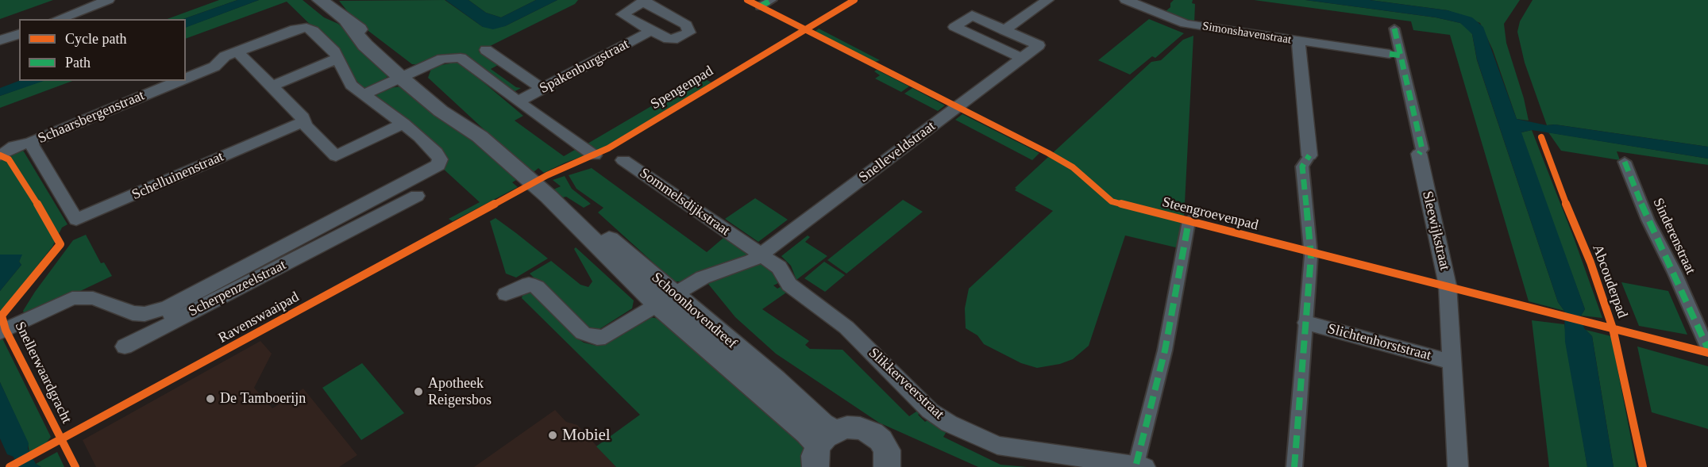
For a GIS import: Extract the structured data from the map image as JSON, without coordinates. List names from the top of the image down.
{
  "streets": {
    "street": [
      "Simonshavenstraat",
      "Spakenburgstraat",
      "Schaarsbergenstraat",
      "Snelleveldstraat",
      "Schelluinenstraat",
      "Sommelsdijkstraat",
      "Sleewijkstraat",
      "Sinderenstraat",
      "Scherpenzeelstraat",
      "Schoonhovendreef",
      "Slichtenhorststraat",
      "Slikkerveerstraat"
    ],
    "cycle path": [
      "Spengenpad",
      "Steengroevenpad",
      "Abcouderpad",
      "Snellerwaardgracht"
    ]
  },
  "crossings": [
    ["Simonshavenstraat", "Sleewijkstraat"],
    ["Simonshavenstraat", "Slichtenhorststraat"],
    ["Spakenburgstraat", "Schaarsbergenstraat"],
    ["Spakenburgstraat", "Scherpenzeelstraat"],
    ["Spakenburgstraat", "Schoonhovendreef"],
    ["Schaarsbergenstraat", "Schelluinenstraat"],
    ["Schaarsbergenstraat", "Scherpenzeelstraat"],
    ["Snelleveldstraat", "Sommelsdijkstraat"],
    ["Snelleveldstraat", "Schoonhovendreef"],
    ["Snelleveldstraat", "Slikkerveerstraat"],
    ["Sommelsdijkstraat", "Slikkerveerstraat"],
    ["Sleewijkstraat", "Slichtenhorststraat"]
  ],
  "places": ["Apotheek Reigersbos", "De Tamboerijn", "Mobiel"],
  "legend": ["Cycle path", "Path"]
}
